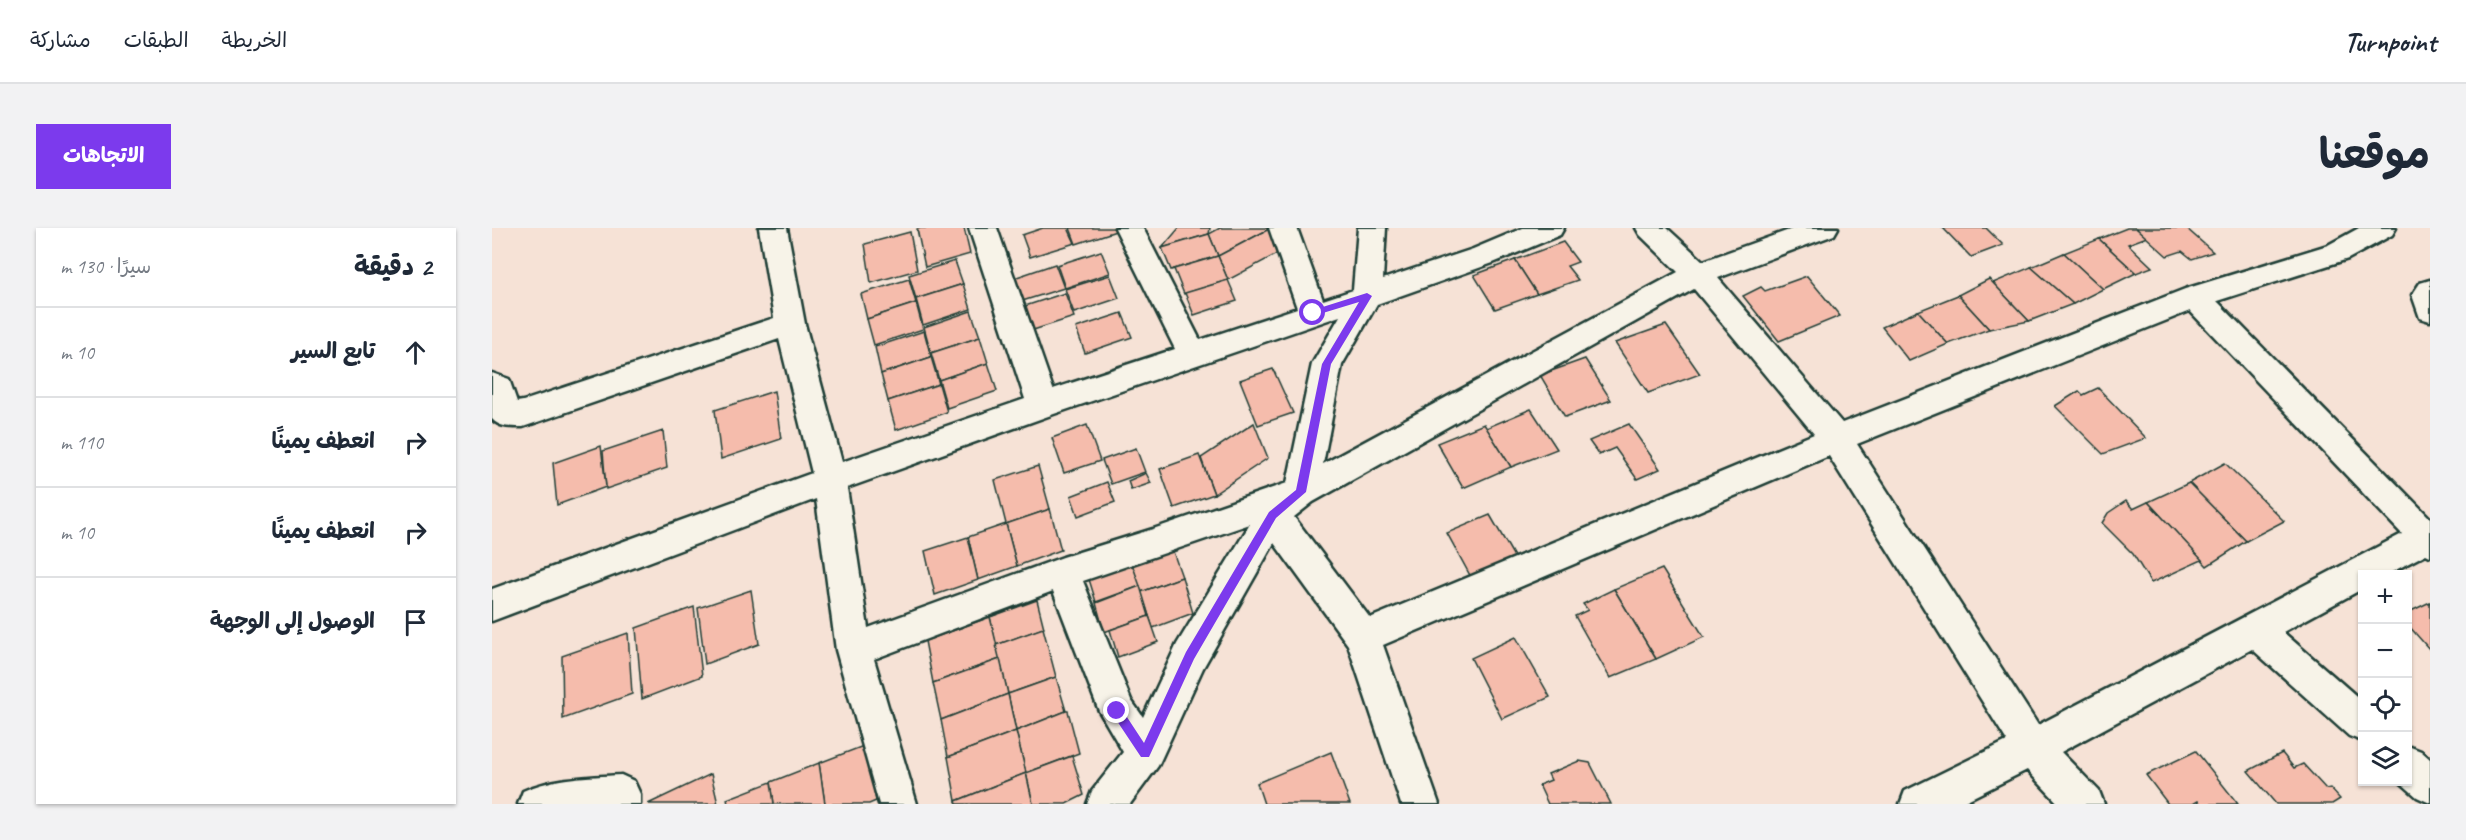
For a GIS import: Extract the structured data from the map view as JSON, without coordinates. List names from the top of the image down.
{
  "page": {
    "header": "Turnpoint",
    "nav": ["الخريطة", "الطبقات", "مشاركة"],
    "title": "موقعنا",
    "buttons": "الاتجاهات",
    "heading": ["2 دقيقة", "سيرًا · 130 m"],
    "list": [
      ["تابع السير", "10 m"],
      ["انعطف يمينًا", "110 m"],
      ["انعطف يمينًا", "10 m"],
      "الوصول إلى الوجهة"
    ],
    "map_buttons": ["+", "−"]
  }
}
